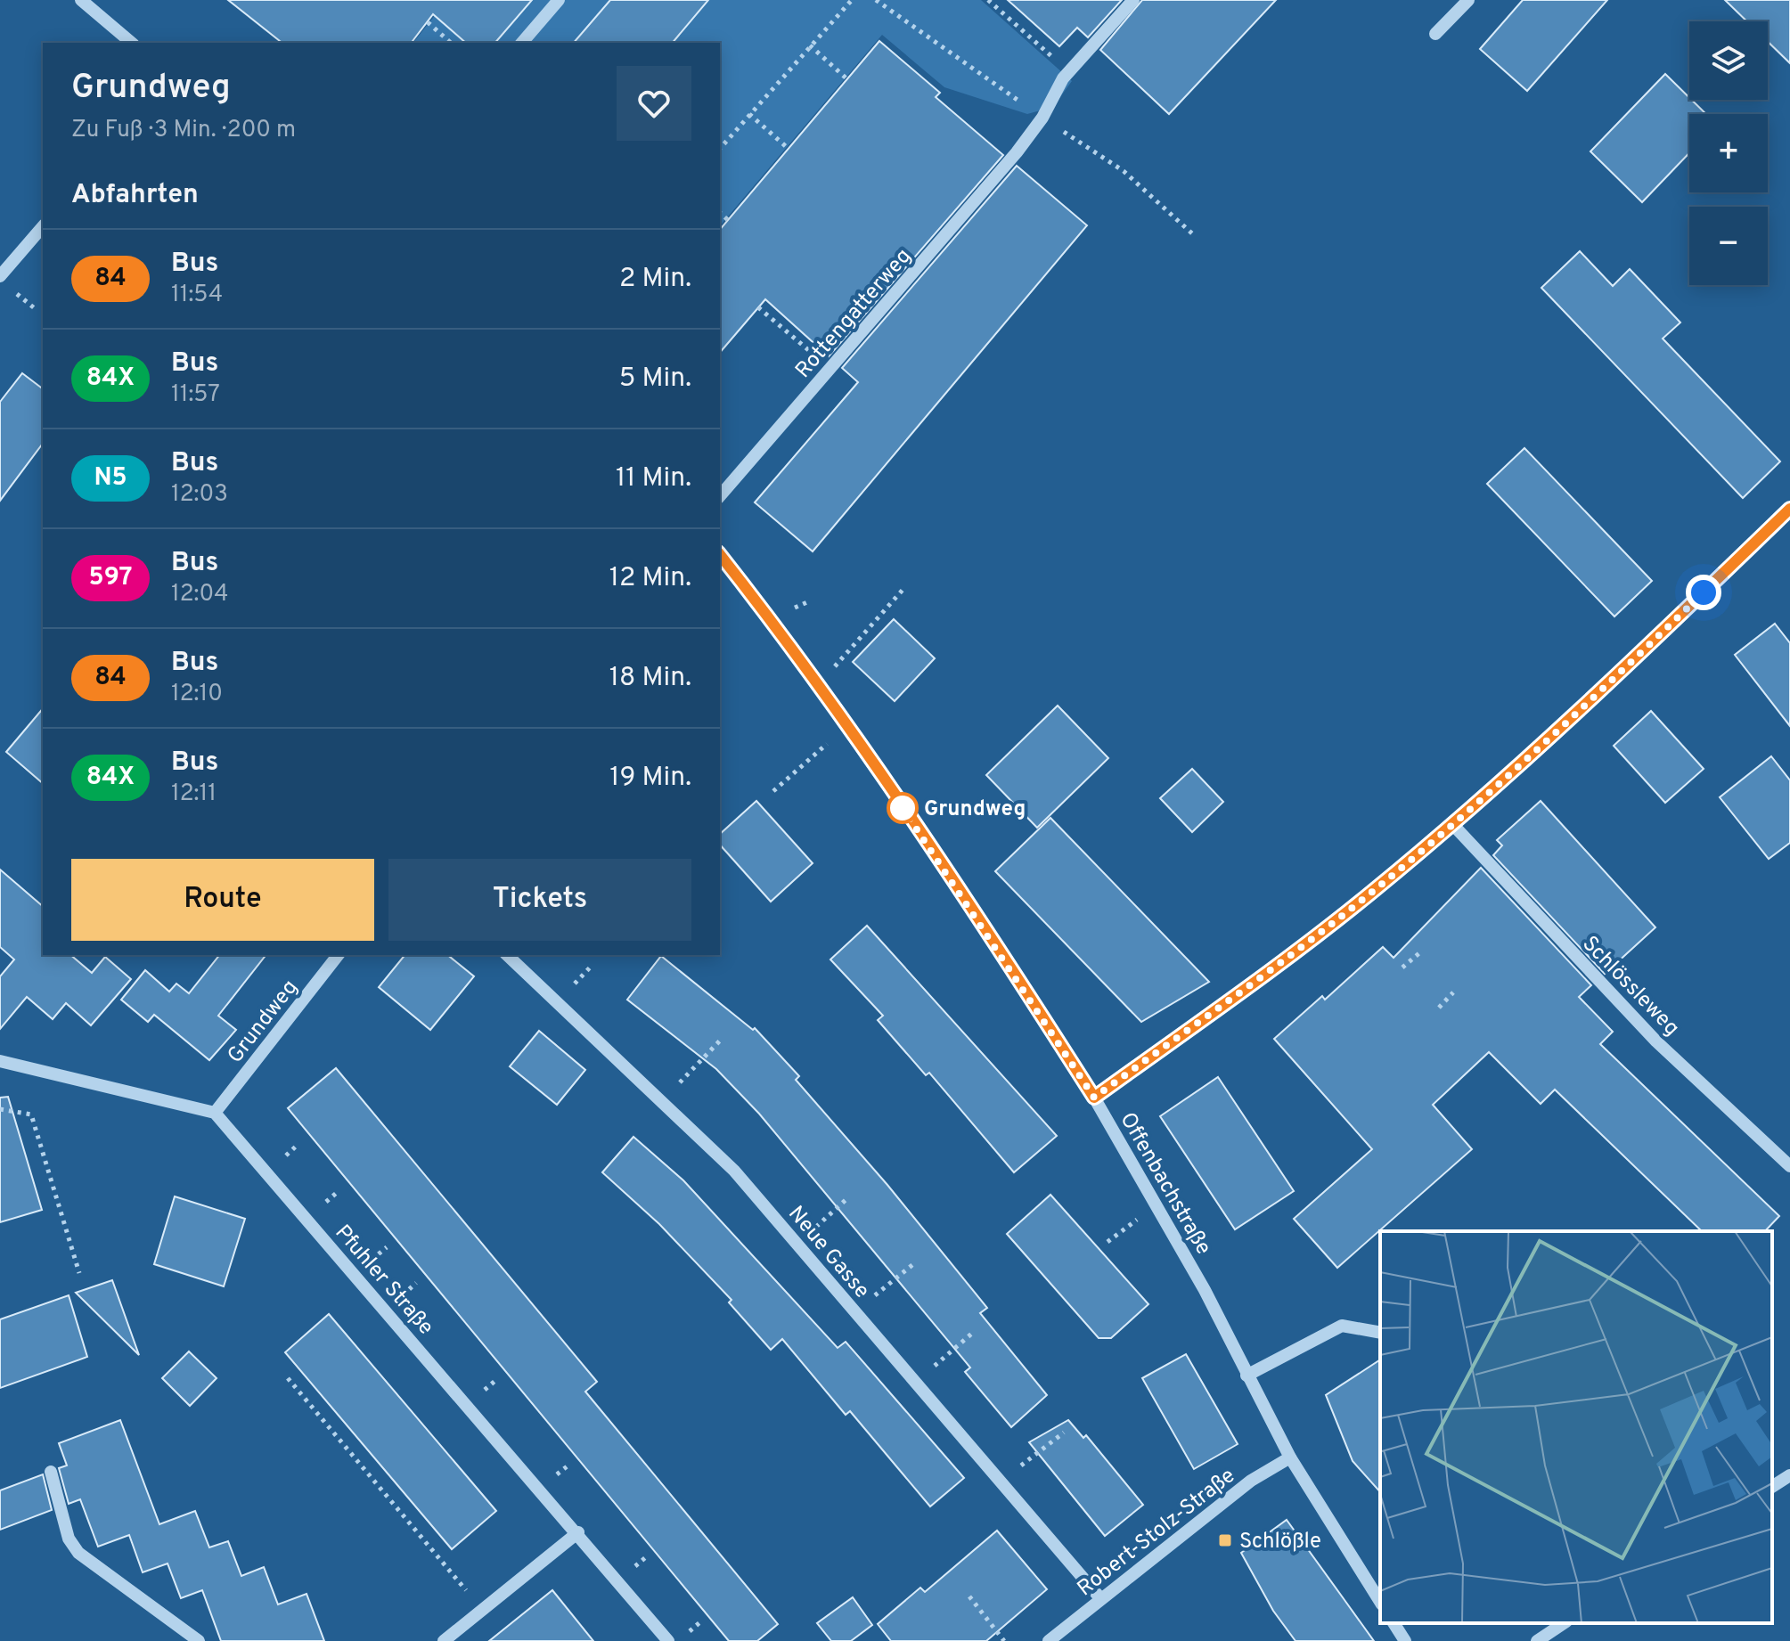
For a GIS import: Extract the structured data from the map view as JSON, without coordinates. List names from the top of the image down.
{
  "streets": {
    "street": [
      "Rottengatterweg",
      "Schlössleweg",
      "Grundweg",
      "Offenbachstraße",
      "Neue Gasse",
      "Pfuhler Straße",
      "Robert-Stolz-Straße"
    ]
  },
  "crossings": [
    ["Grundweg", "Pfuhler Straße"],
    ["Offenbachstraße", "Robert-Stolz-Straße"],
    ["Neue Gasse", "Robert-Stolz-Straße"]
  ],
  "places": {
    "other": ["Grundweg"],
    "transit": ["Schlößle"]
  },
  "lines": ["bus line 84"],
  "page": {
    "map_buttons": ["+", "−"],
    "heading": [
      ["Grundweg", "Zu Fuß · 3 Min. · 200 m"],
      "Abfahrten"
    ],
    "list": [
      {
        "mark": "84",
        "name": "Bus",
        "note": "11:54",
        "value": "2 Min."
      },
      {
        "mark": "84X",
        "name": "Bus",
        "note": "11:57",
        "value": "5 Min."
      },
      {
        "mark": "N5",
        "name": "Bus",
        "note": "12:03",
        "value": "11 Min."
      },
      {
        "mark": "597",
        "name": "Bus",
        "note": "12:04",
        "value": "12 Min."
      },
      {
        "mark": "84",
        "name": "Bus",
        "note": "12:10",
        "value": "18 Min."
      },
      {
        "mark": "84X",
        "name": "Bus",
        "note": "12:11",
        "value": "19 Min."
      }
    ],
    "buttons": ["Route", "Tickets"]
  }
}
